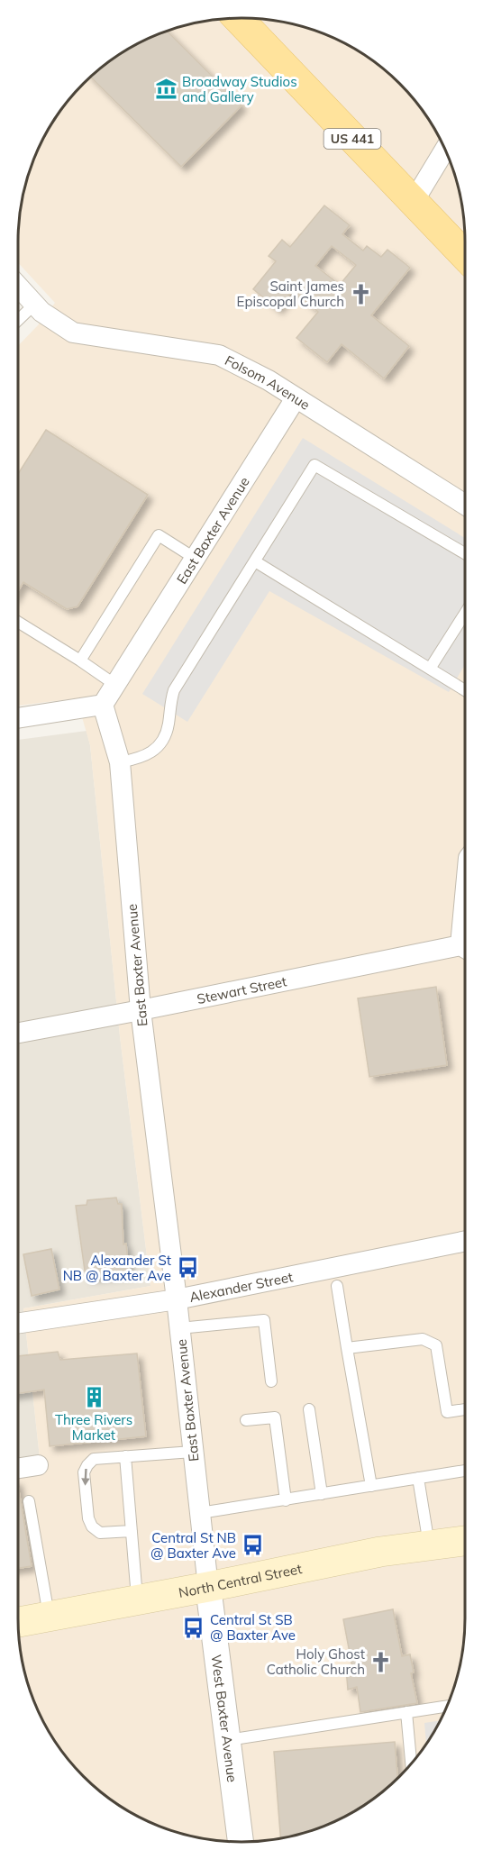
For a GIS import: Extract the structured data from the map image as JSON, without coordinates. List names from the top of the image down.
{
  "streets": {
    "main road": ["US 441", "North Central Street"],
    "street": [
      "Folsom Avenue",
      "East Baxter Avenue",
      "Stewart Street",
      "Alexander Street",
      "West Baxter Avenue"
    ]
  },
  "crossings": [
    ["Folsom Avenue", "East Baxter Avenue"],
    ["East Baxter Avenue", "Stewart Street"],
    ["East Baxter Avenue", "Alexander Street"],
    ["East Baxter Avenue", "North Central Street"],
    ["East Baxter Avenue", "West Baxter Avenue"],
    ["North Central Street", "West Baxter Avenue"]
  ],
  "places": {
    "museum": ["Broadway Studios and Gallery"],
    "church": ["Saint James Episcopal Church", "Holy Ghost Catholic Church"],
    "bus stop": ["Alexander St NB @ Baxter Ave", "Central St NB @ Baxter Ave", "Central St SB @ Baxter Ave"],
    "building": ["Three Rivers Market"]
  }
}
